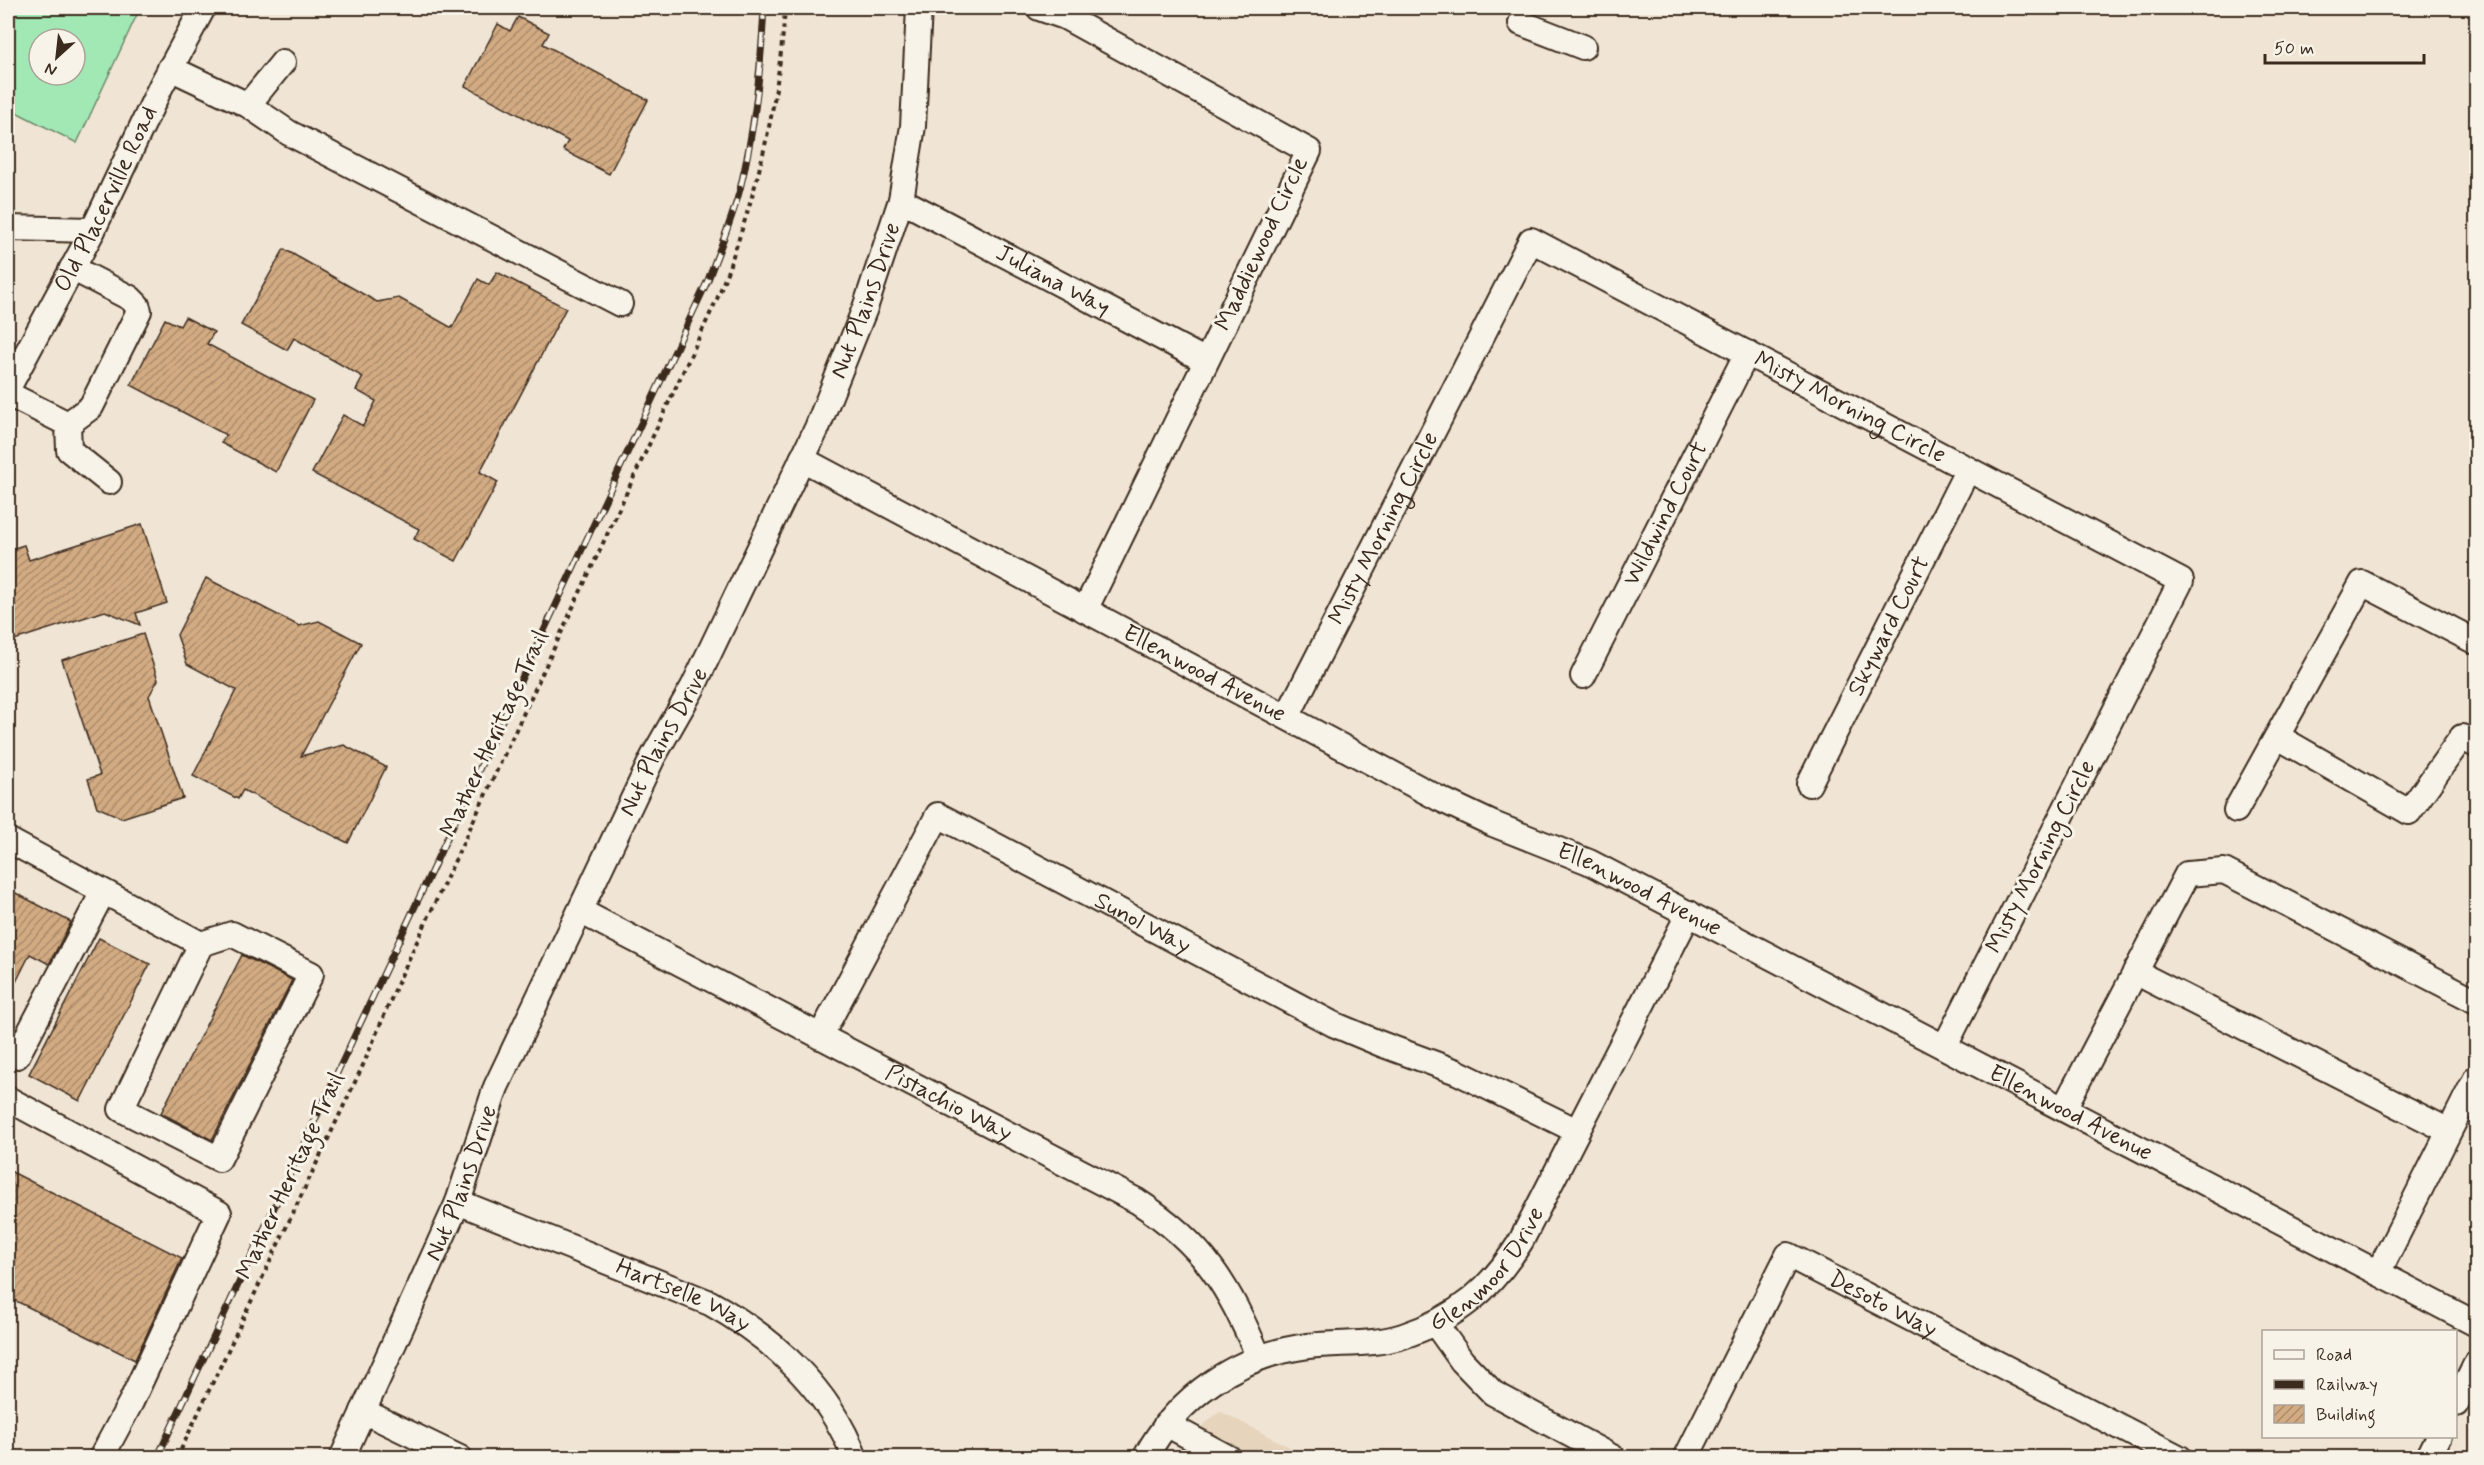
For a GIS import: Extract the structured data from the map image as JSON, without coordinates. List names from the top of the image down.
{
  "streets": {
    "street": [
      "Old Placerville Road",
      "Maddiewood Circle",
      "Juliana Way",
      "Nut Plains Drive",
      "Misty Morning Circle",
      "Wildwind Court",
      "Skyward Court",
      "Ellenwood Avenue",
      "Sunol Way",
      "Pistachio Way",
      "Glenmoor Drive",
      "Hartselle Way",
      "Desoto Way"
    ],
    "path": ["Mather Heritage Trail"]
  },
  "crossings": [
    ["Maddiewood Circle", "Juliana Way"],
    ["Maddiewood Circle", "Ellenwood Avenue"],
    ["Juliana Way", "Nut Plains Drive"],
    ["Nut Plains Drive", "Ellenwood Avenue"],
    ["Nut Plains Drive", "Pistachio Way"],
    ["Nut Plains Drive", "Hartselle Way"],
    ["Misty Morning Circle", "Wildwind Court"],
    ["Misty Morning Circle", "Skyward Court"],
    ["Misty Morning Circle", "Ellenwood Avenue"],
    ["Ellenwood Avenue", "Glenmoor Drive"],
    ["Sunol Way", "Pistachio Way"],
    ["Sunol Way", "Glenmoor Drive"],
    ["Pistachio Way", "Glenmoor Drive"]
  ],
  "legend": ["Road", "Railway", "Building"],
  "scale_bar": "50 m",
  "north": "bottom left"
}
